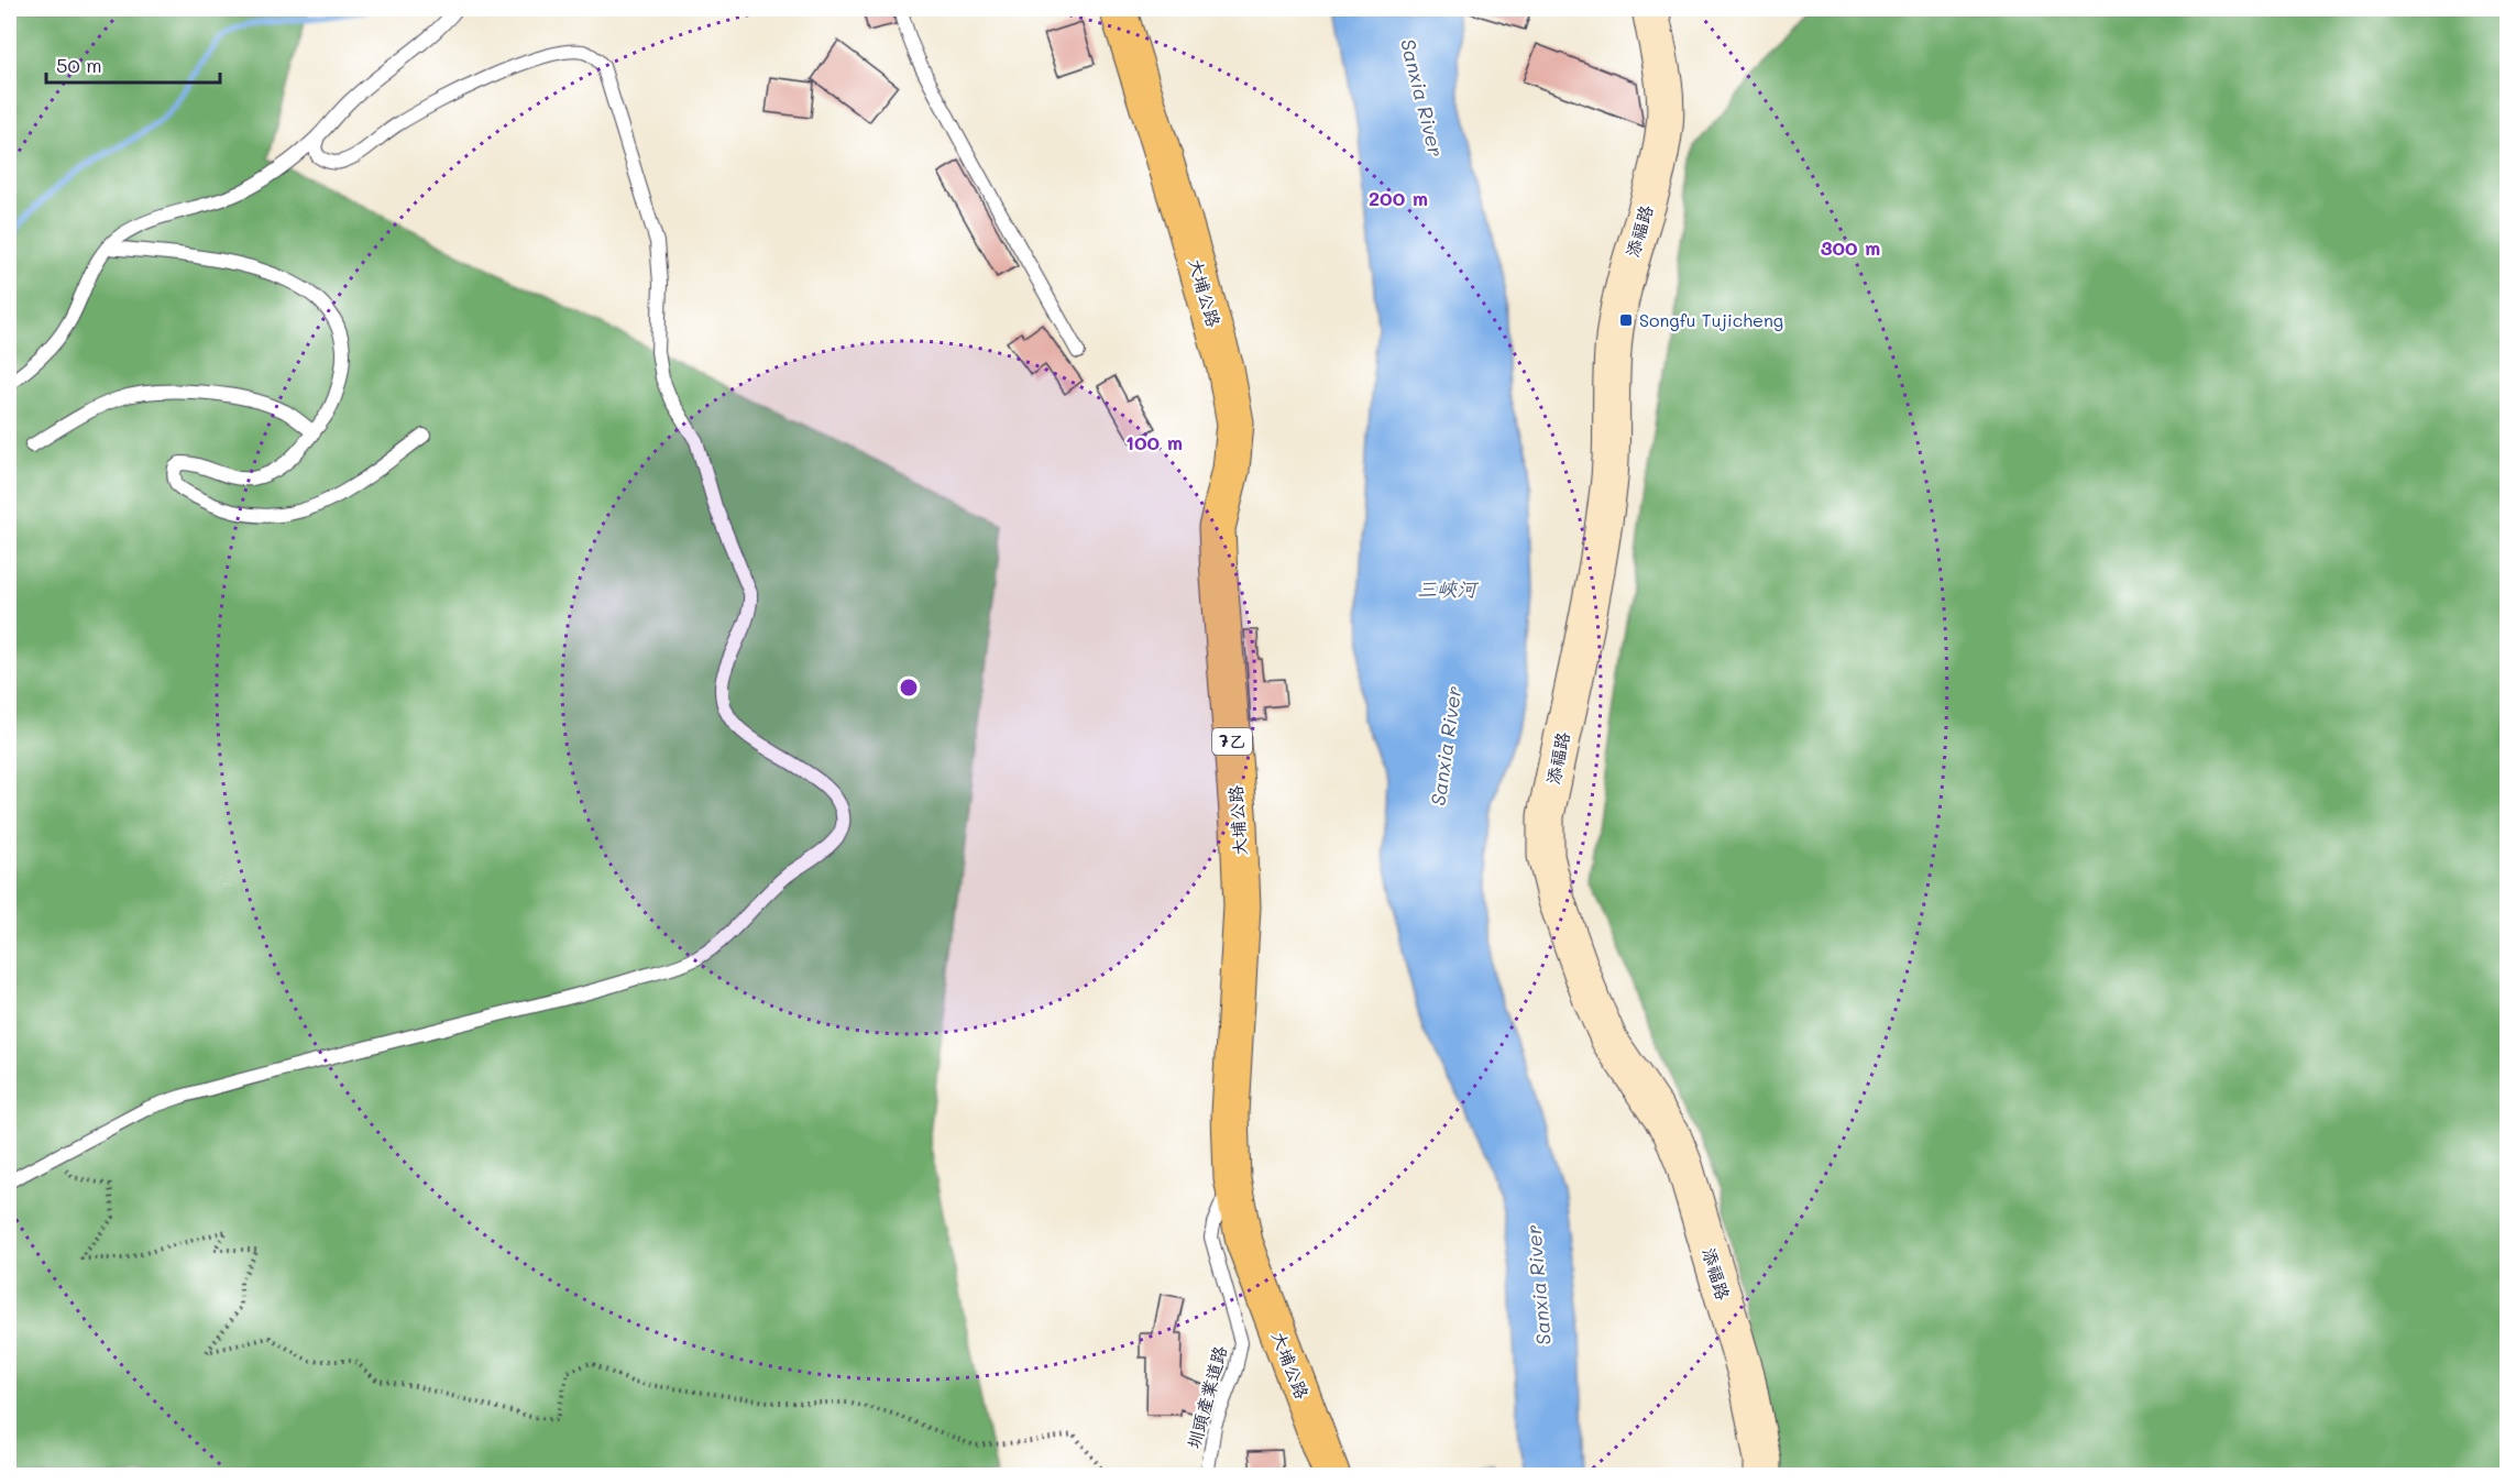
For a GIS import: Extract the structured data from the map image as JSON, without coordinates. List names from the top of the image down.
{
  "streets": {
    "main road": ["大埔公路", "7乙"],
    "street": ["添福路"],
    "lane": ["圳頭產業道路"]
  },
  "crossings": [
    ["大埔公路", "圳頭產業道路"]
  ],
  "water": ["Sanxia River", "三峽河"],
  "places": {
    "transit": ["Songfu Tujicheng"]
  },
  "scale_bar": "50 m",
  "rings": ["200 m", "300 m", "100 m"]
}
